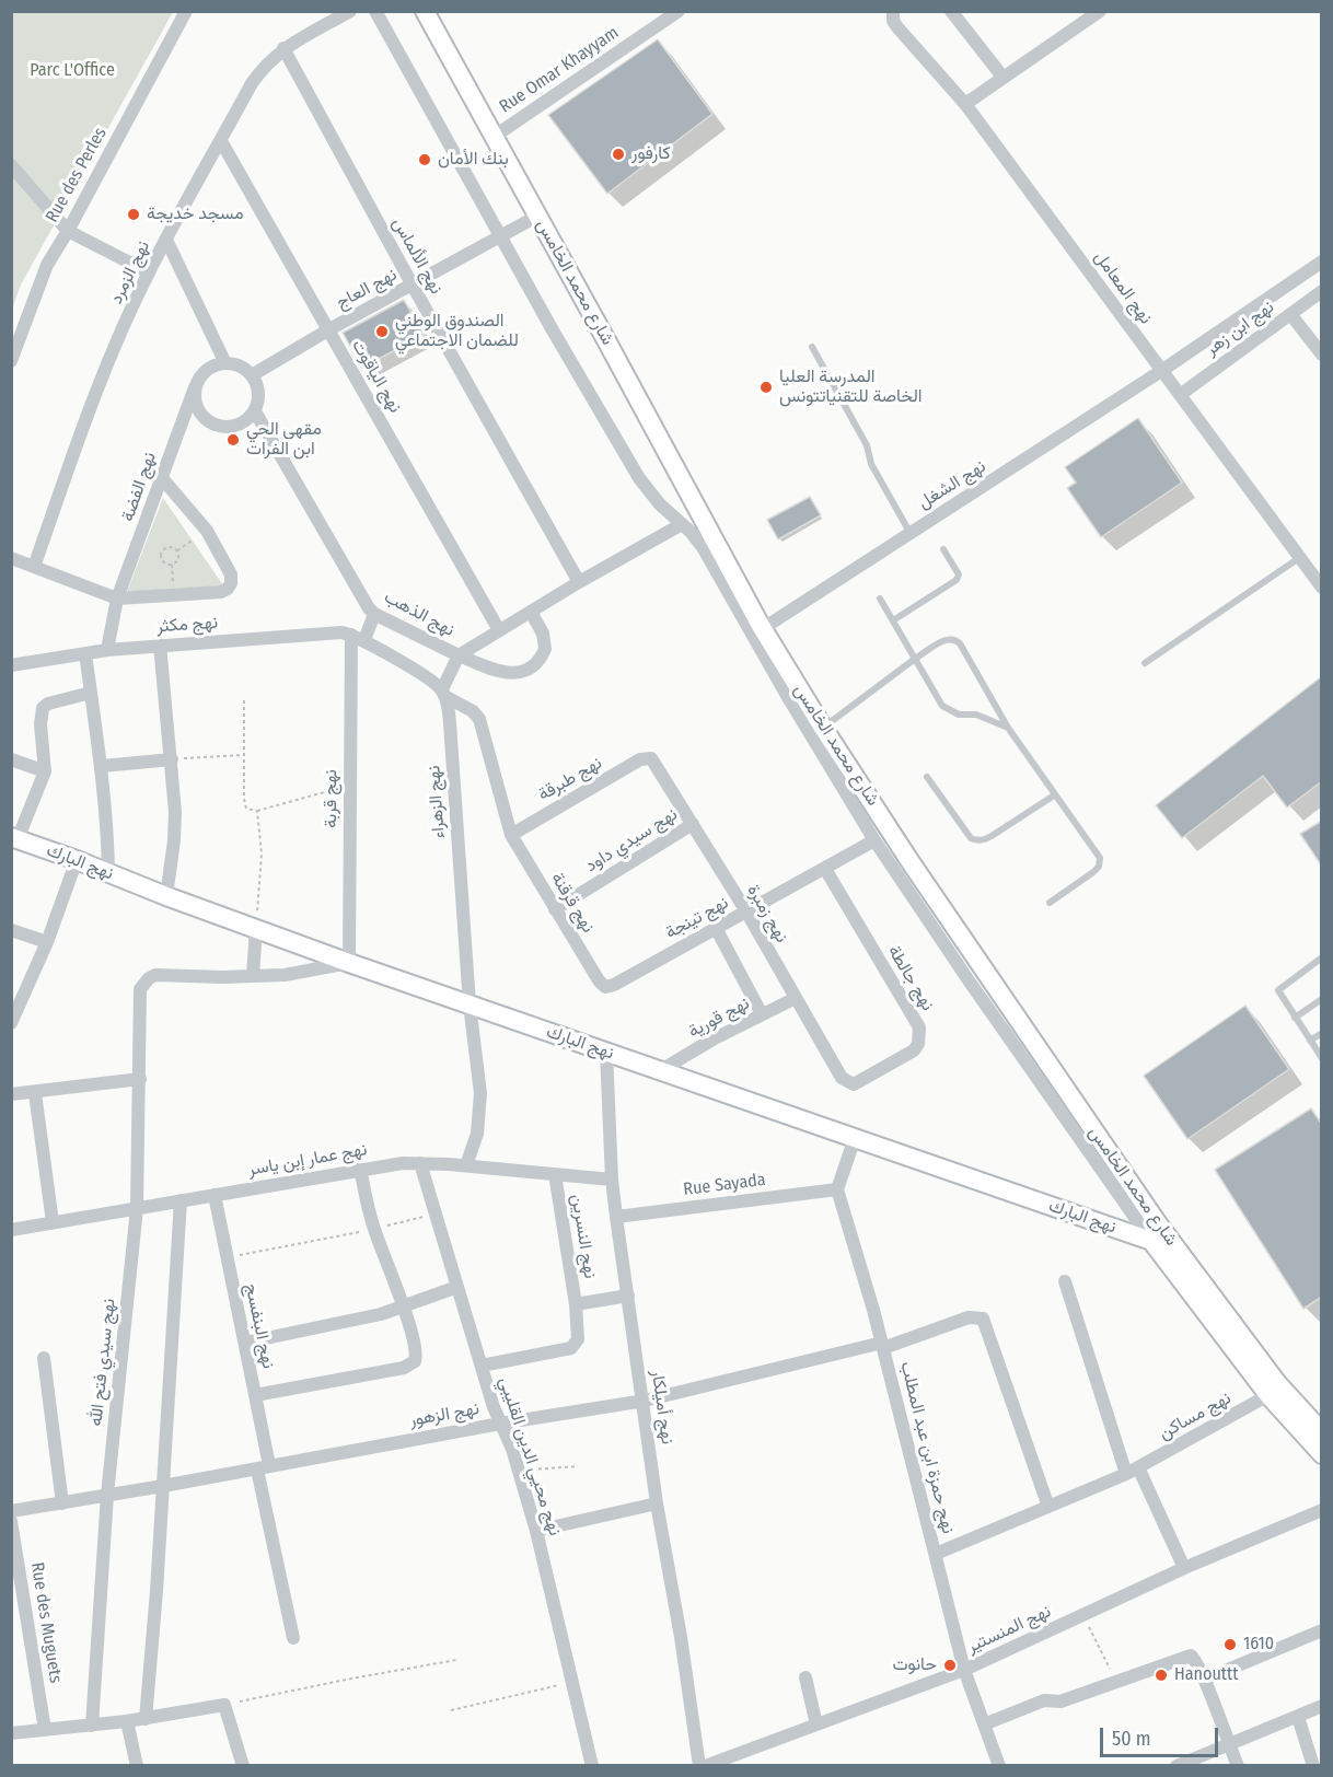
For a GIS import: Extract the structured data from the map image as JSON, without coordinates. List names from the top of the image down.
{
  "streets": {
    "main road": ["شارع محمد الخامس", "نهج البارك"],
    "street": [
      "Rue Omar Khayyam",
      "Rue des Perles",
      "نهج الألماس",
      "نهج الزمرد",
      "نهج المعامل",
      "نهج العاج",
      "نهج ابن زهر",
      "نهج الياقوت",
      "نهج الشغل",
      "نهج الفضة",
      "نهج الذهب",
      "نهج مكثر",
      "نهج طبرقة",
      "نهج قربة",
      "نهج الزهراء",
      "نهج سيدي داود",
      "نهج قرقنة",
      "نهج زمبرة",
      "نهج تينجة",
      "نهج جالطة",
      "نهج قورية",
      "نهج عمار إبن ياسر",
      "Rue Sayada",
      "نهج النسرين",
      "نهج البنفسج",
      "نهج سيدي فتح الله",
      "نهج أميلكار",
      "نهج الزهور",
      "نهج مساكن",
      "نهج حمزة ابن عبد المطلب",
      "نهج محيي الدين القليبي",
      "Rue des Muguets",
      "نهج المنستير"
    ]
  },
  "crossings": [
    ["Rue Omar Khayyam", "شارع محمد الخامس"],
    ["نهج الألماس", "نهج الزمرد"],
    ["نهج الألماس", "نهج العاج"],
    ["نهج الألماس", "نهج الذهب"],
    ["نهج الزمرد", "نهج الياقوت"],
    ["شارع محمد الخامس", "نهج العاج"],
    ["شارع محمد الخامس", "نهج الشغل"],
    ["نهج المعامل", "نهج ابن زهر"],
    ["نهج المعامل", "نهج الشغل"],
    ["نهج العاج", "نهج الياقوت"],
    ["نهج العاج", "نهج الفضة"],
    ["نهج العاج", "نهج الذهب"],
    ["نهج الياقوت", "نهج الذهب"],
    ["نهج الفضة", "نهج الذهب"],
    ["نهج الفضة", "نهج مكثر"],
    ["نهج الذهب", "نهج قربة"],
    ["نهج مكثر", "نهج قربة"],
    ["نهج طبرقة", "نهج قرقنة"],
    ["نهج طبرقة", "نهج زمبرة"],
    ["نهج قربة", "نهج البارك"],
    ["نهج الزهراء", "نهج البارك"],
    ["نهج الزهراء", "نهج قرقنة"],
    ["نهج الزهراء", "نهج عمار إبن ياسر"],
    ["نهج سيدي داود", "نهج قرقنة"],
    ["نهج سيدي داود", "نهج زمبرة"],
    ["نهج البارك", "نهج قورية"],
    ["نهج البارك", "نهج أميلكار"],
    ["نهج قرقنة", "نهج تينجة"],
    ["نهج زمبرة", "نهج تينجة"],
    ["نهج زمبرة", "نهج جالطة"],
    ["نهج زمبرة", "نهج قورية"],
    ["نهج تينجة", "نهج جالطة"],
    ["نهج عمار إبن ياسر", "نهج النسرين"],
    ["نهج عمار إبن ياسر", "نهج البنفسج"],
    ["نهج عمار إبن ياسر", "نهج سيدي فتح الله"],
    ["نهج عمار إبن ياسر", "نهج أميلكار"],
    ["نهج عمار إبن ياسر", "نهج محيي الدين القليبي"],
    ["Rue Sayada", "نهج أميلكار"],
    ["Rue Sayada", "نهج حمزة ابن عبد المطلب"],
    ["نهج النسرين", "نهج محيي الدين القليبي"],
    ["نهج البنفسج", "نهج الزهور"],
    ["نهج سيدي فتح الله", "نهج الزهور"],
    ["نهج أميلكار", "نهج الزهور"],
    ["نهج الزهور", "نهج مساكن"],
    ["نهج الزهور", "نهج حمزة ابن عبد المطلب"],
    ["نهج الزهور", "نهج محيي الدين القليبي"],
    ["نهج مساكن", "نهج حمزة ابن عبد المطلب"],
    ["نهج حمزة ابن عبد المطلب", "نهج المنستير"]
  ],
  "parks": ["Parc L'Office"],
  "places": [
    "كارفور",
    "بنك الأمان",
    "مسجد خديجة",
    "الصندوق الوطني للضمان الاجتماعي",
    "المدرسة العليا الخاصة للتقنياتتونس",
    "مقهى الحي ابن الفرات",
    "1610",
    "حانوت",
    "Hanouttt"
  ],
  "scale_bar": "50 m"
}
